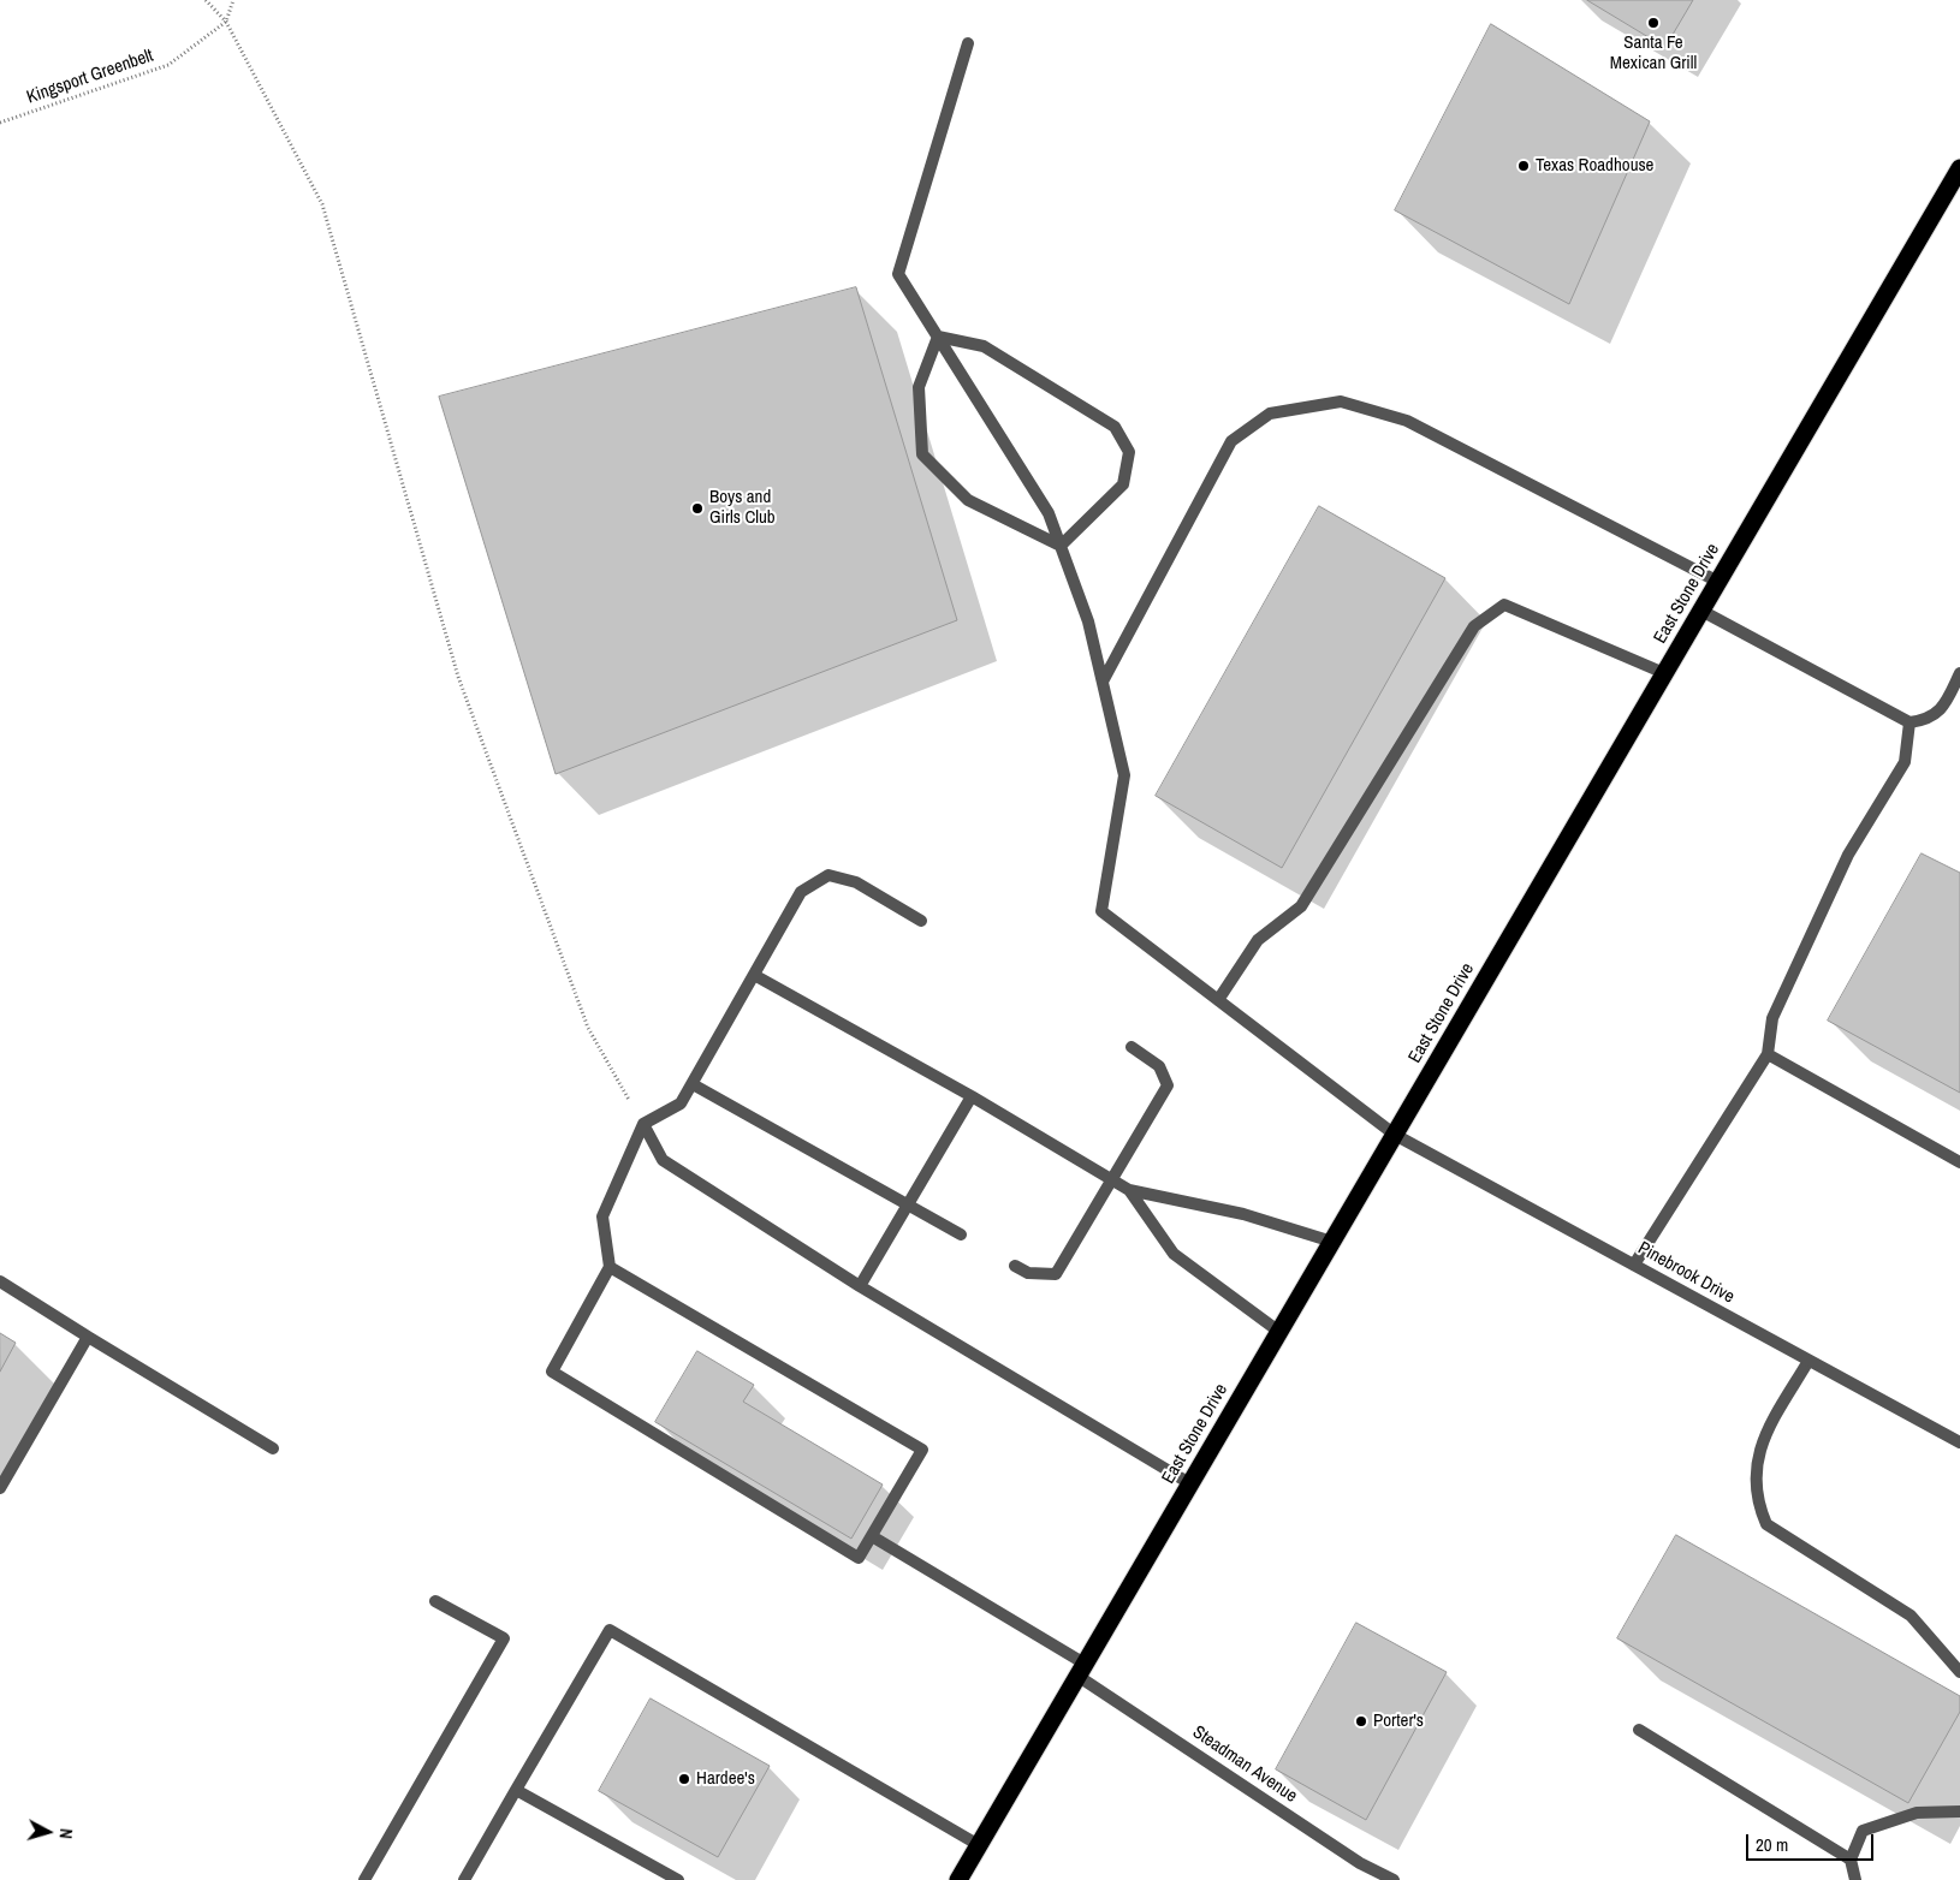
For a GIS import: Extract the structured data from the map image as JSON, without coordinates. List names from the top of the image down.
{
  "streets": {
    "highway": ["East Stone Drive"],
    "street": ["Pinebrook Drive", "Steadman Avenue"],
    "path": ["Kingsport Greenbelt"]
  },
  "crossings": [
    ["East Stone Drive", "Pinebrook Drive"],
    ["East Stone Drive", "Steadman Avenue"]
  ],
  "places": [
    "Santa Fe Mexican Grill",
    "Texas Roadhouse",
    "Boys and Girls Club",
    "Porter's",
    "Hardee's"
  ],
  "scale_bar": "20 m",
  "north": "right"
}
